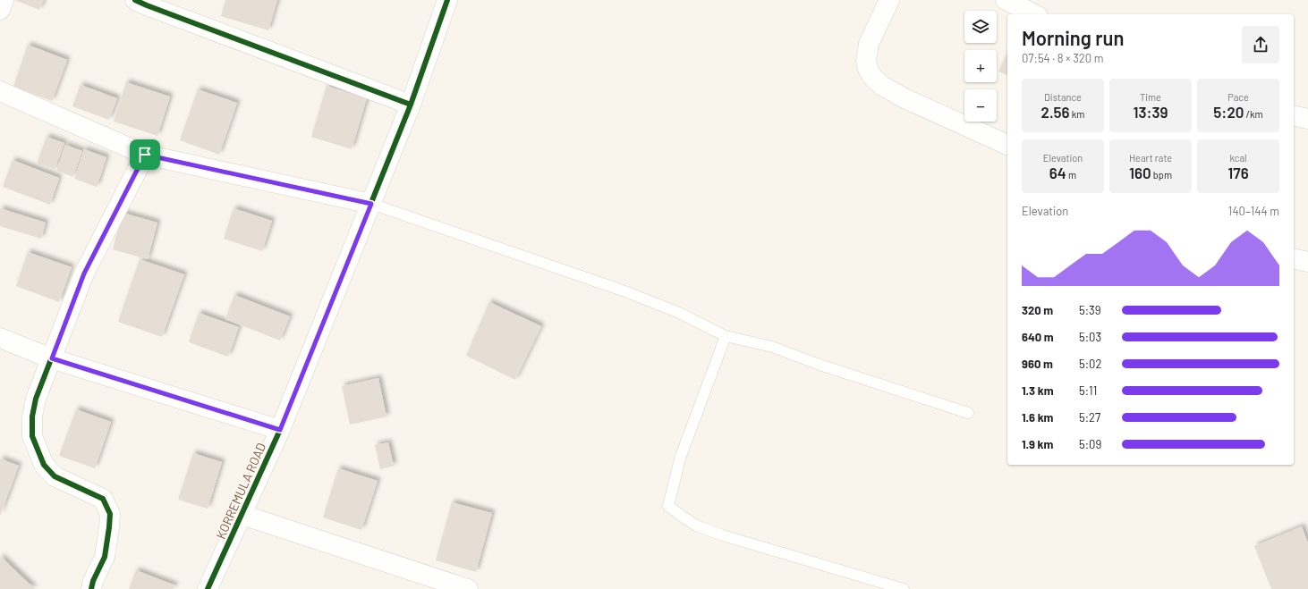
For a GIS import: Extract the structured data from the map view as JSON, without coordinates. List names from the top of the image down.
{
  "streets": {
    "street": ["KORREMULA ROAD"]
  },
  "page": {
    "map_buttons": ["+", "−"],
    "heading": ["Morning run", "07:54 · 8 × 320 m"],
    "stats": [
      ["Distance", "2.56 km"],
      ["Time", "13:39"],
      ["Pace", "5:20 /km"],
      ["Elevation", "64 m"],
      ["Heart rate", "160 bpm"],
      ["kcal", "176"]
    ],
    "chart": ["Elevation", "140–144 m"],
    "list": [
      {
        "name": "320 m",
        "note": "5:39"
      },
      {
        "name": "640 m",
        "note": "5:03"
      },
      {
        "name": "960 m",
        "note": "5:02"
      },
      {
        "name": "1.3 km",
        "note": "5:11"
      },
      {
        "name": "1.6 km",
        "note": "5:27"
      },
      {
        "name": "1.9 km",
        "note": "5:09"
      }
    ]
  }
}
